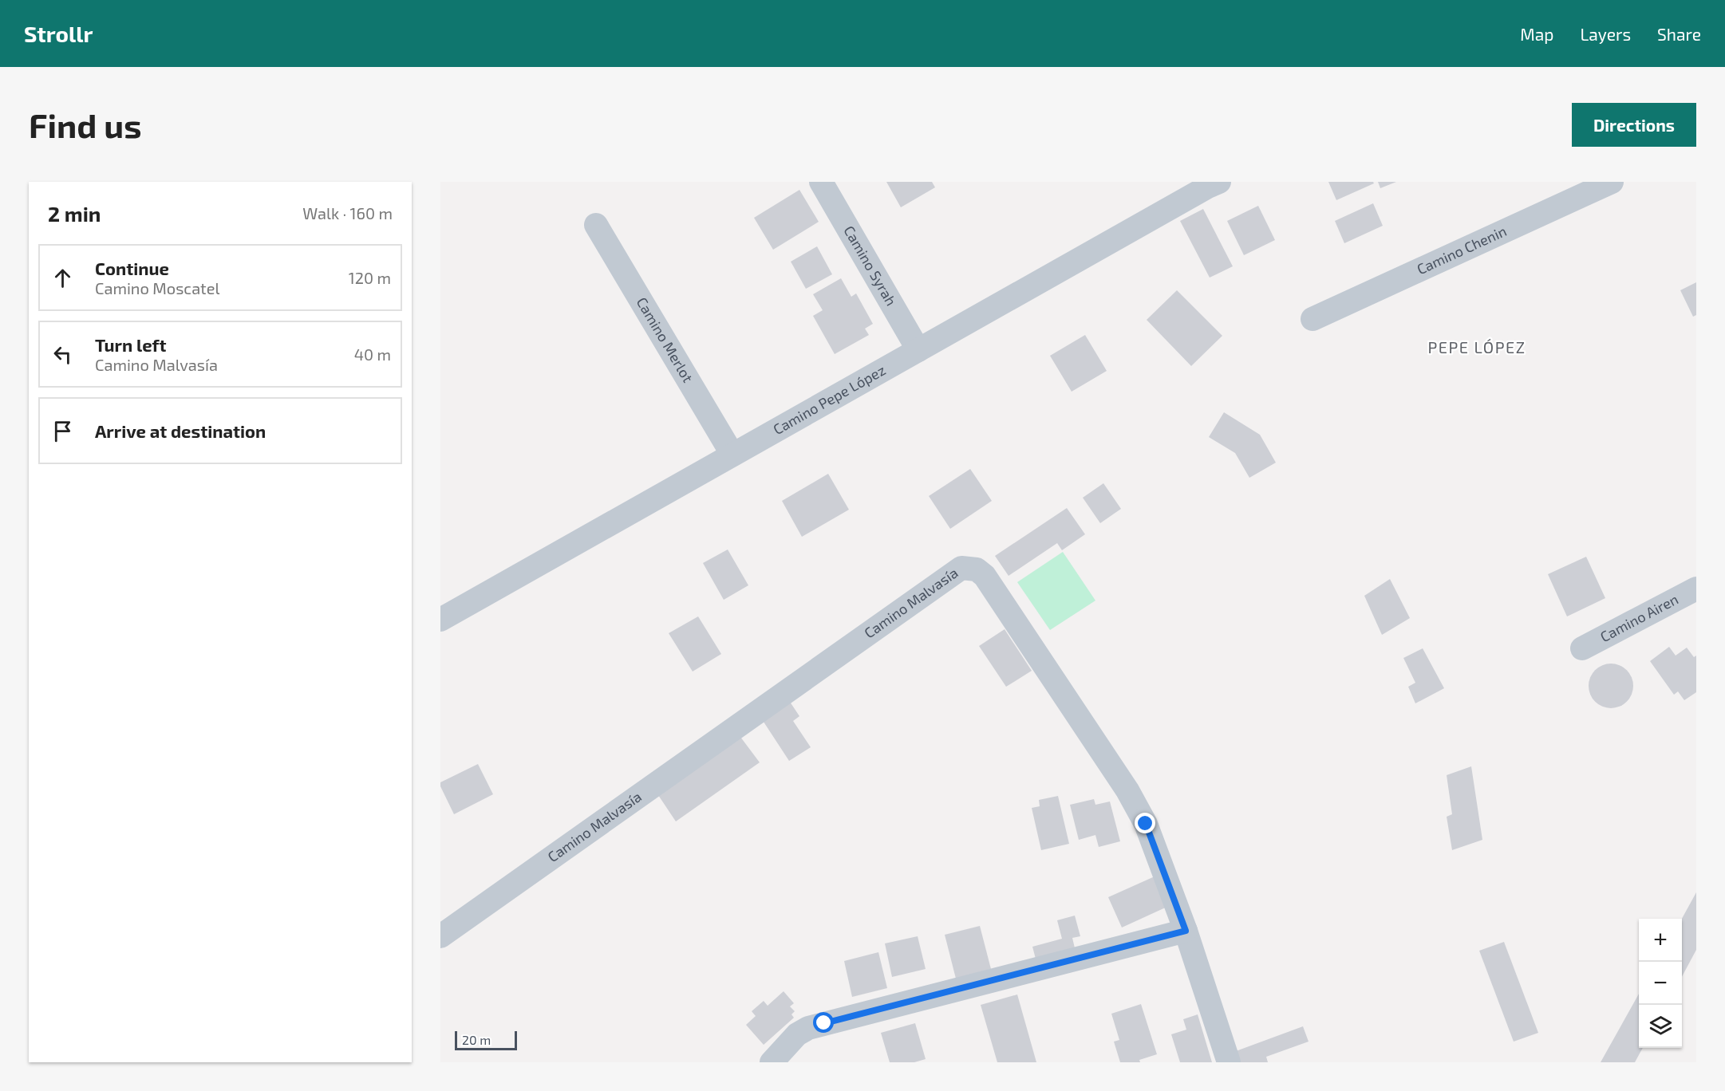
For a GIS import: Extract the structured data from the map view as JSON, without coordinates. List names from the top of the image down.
{
  "streets": {
    "street": [
      "Camino Chenin",
      "Camino Syrah",
      "Camino Merlot",
      "Camino Pepe López",
      "Camino Malvasía",
      "Camino Airen"
    ]
  },
  "crossings": [
    ["Camino Syrah", "Camino Pepe López"],
    ["Camino Merlot", "Camino Pepe López"]
  ],
  "districts": ["PEPE LÓPEZ"],
  "scale_bar": "20 m",
  "page": {
    "header": "Strollr",
    "nav": ["Map", "Layers", "Share"],
    "buttons": "Directions",
    "title": "Find us",
    "heading": ["2 min", "Walk · 160 m"],
    "list": [
      ["Continue", "Camino Moscatel", "120 m"],
      ["Turn left", "Camino Malvasía", "40 m"],
      "Arrive at destination"
    ],
    "map_buttons": ["+", "−"],
    "scale": "20 m"
  }
}
